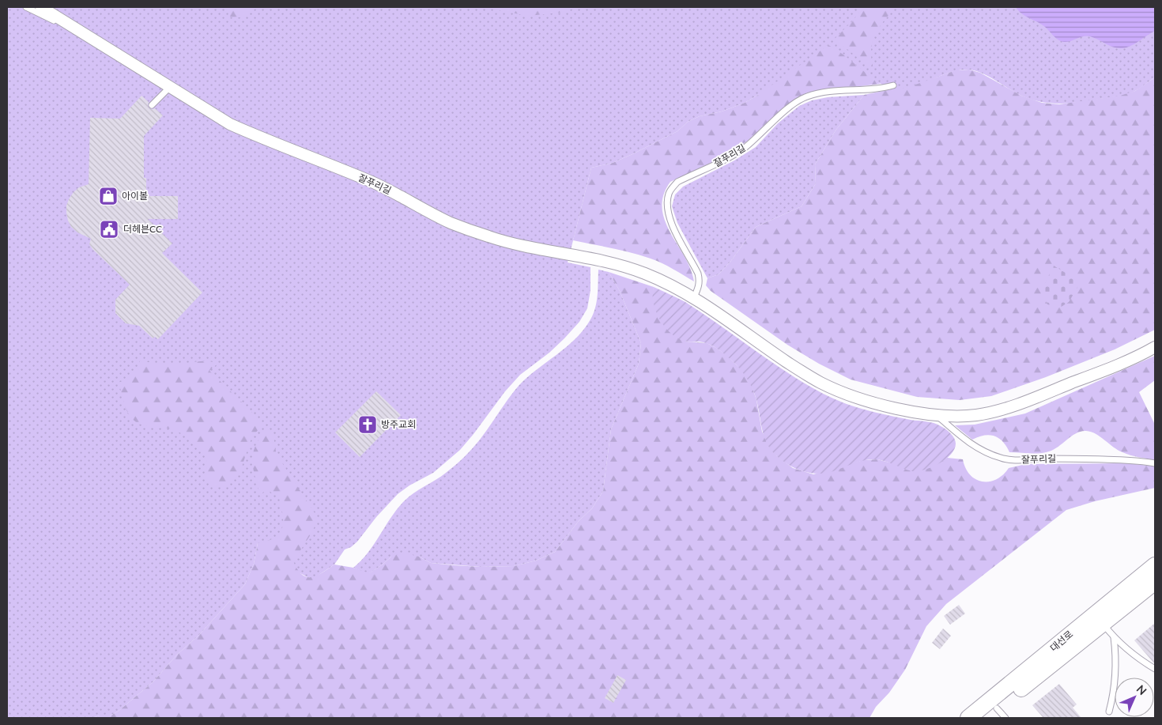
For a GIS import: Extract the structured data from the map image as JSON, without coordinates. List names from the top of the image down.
{
  "streets": {
    "street": ["잘푸리길", "대선로"]
  },
  "places": {
    "shop": ["아이볼"],
    "public building": ["더헤븐CC"],
    "church": ["방주교회"]
  },
  "north": "top right"
}
